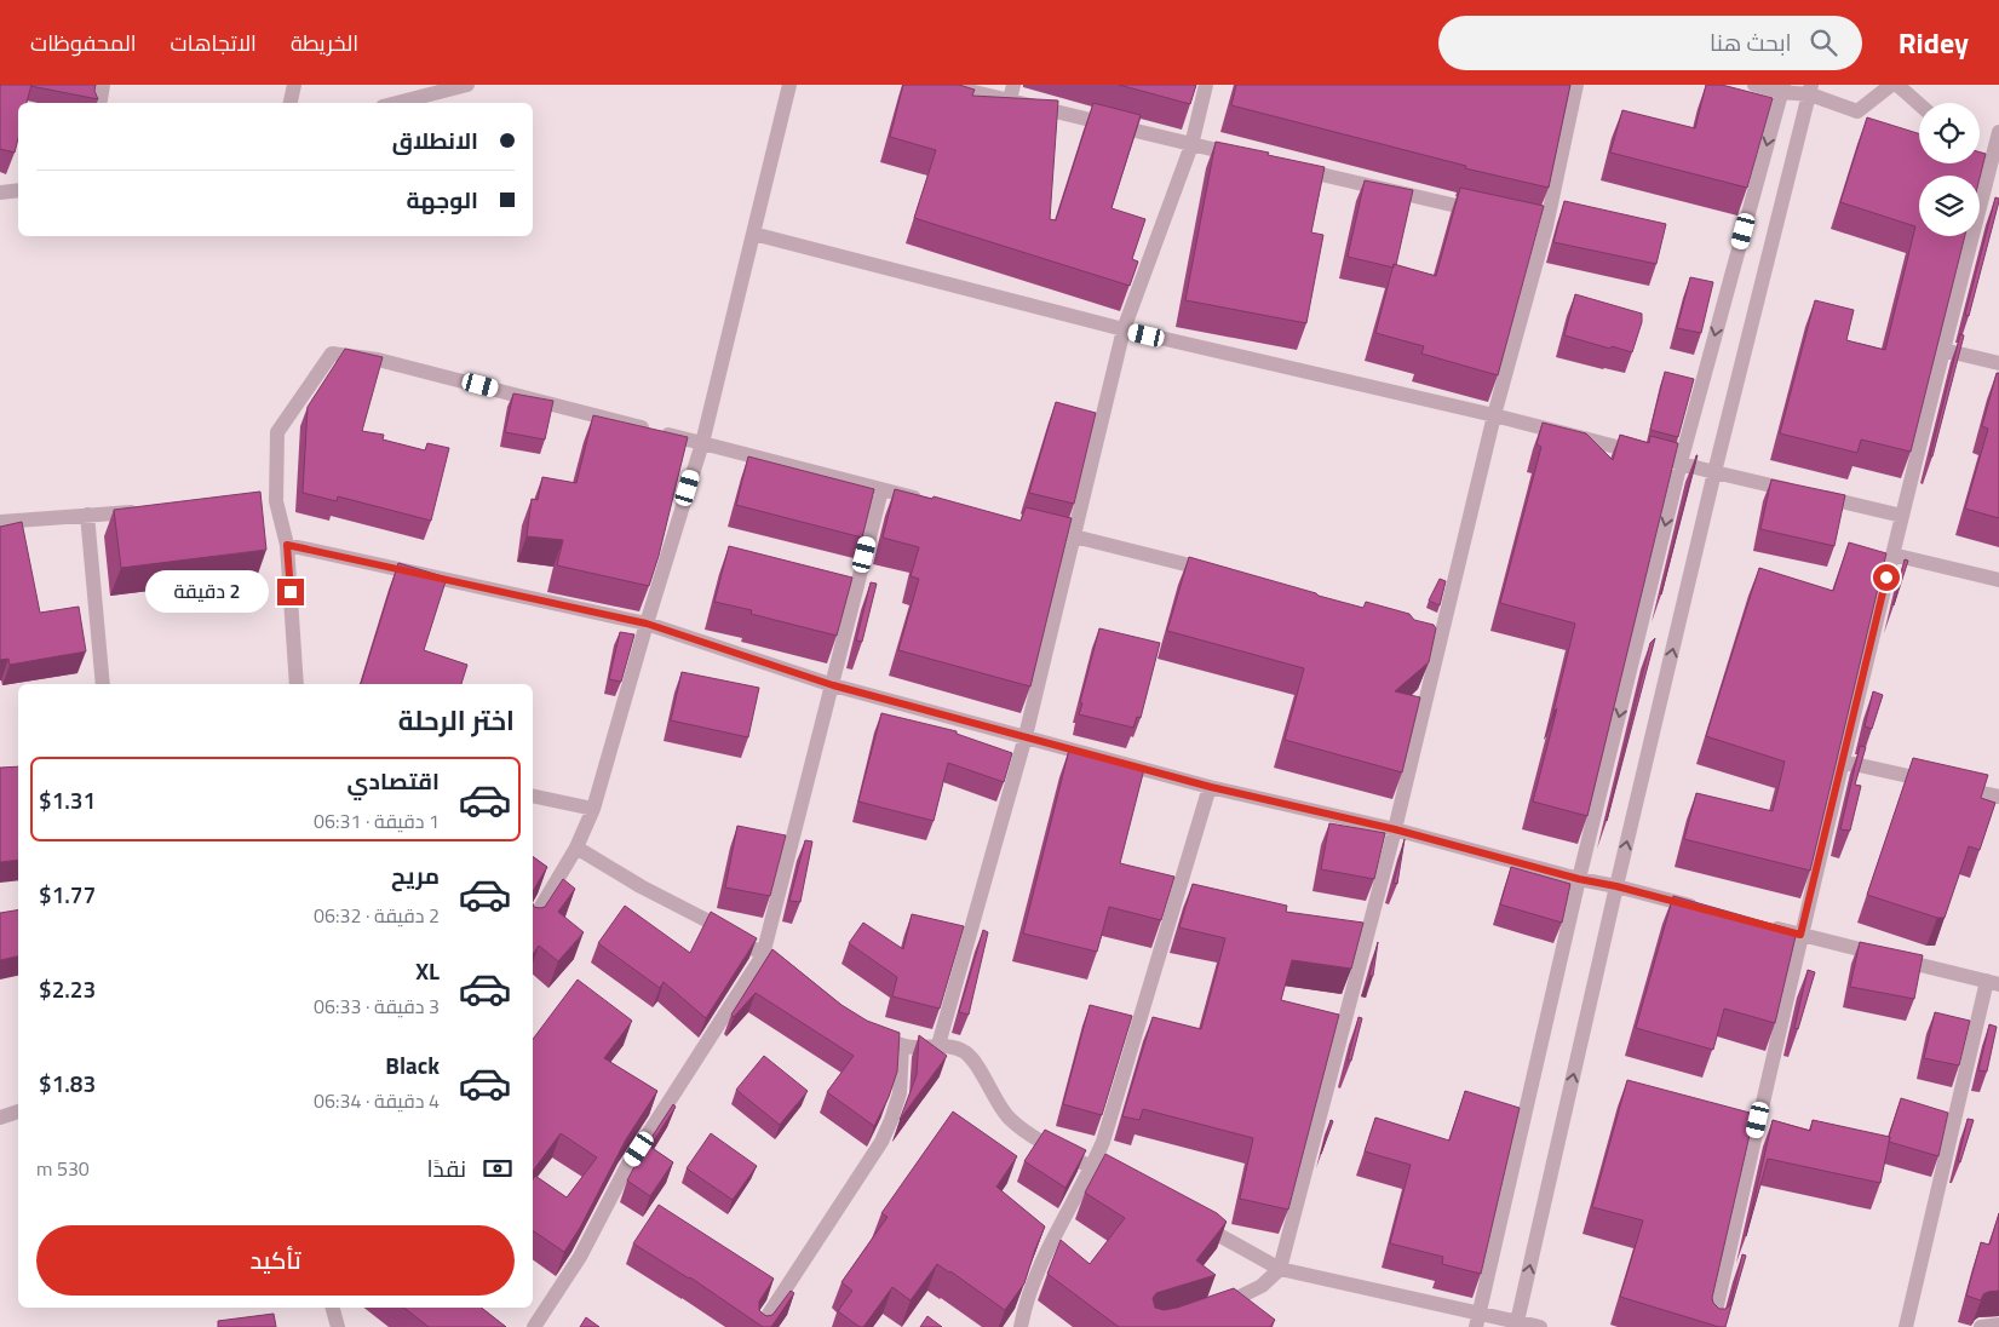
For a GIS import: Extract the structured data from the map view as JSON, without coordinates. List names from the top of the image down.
{
  "page": {
    "header": "Ridey",
    "search": "ابحث هنا",
    "nav": ["الخريطة", "الاتجاهات", "المحفوظات"],
    "banner": ["الانطلاق", "الوجهة"],
    "bubble": "2 دقيقة",
    "heading": "اختر الرحلة",
    "list": [
      {
        "name": "اقتصادي",
        "note": "1 دقيقة · 06:31",
        "value": "$1.31"
      },
      {
        "name": "مريح",
        "note": "2 دقيقة · 06:32",
        "value": "$1.77"
      },
      {
        "name": "XL",
        "note": "3 دقيقة · 06:33",
        "value": "$2.23"
      },
      {
        "name": "Black",
        "note": "4 دقيقة · 06:34",
        "value": "$1.83"
      }
    ],
    "pay": ["نقدًا", "530 m"],
    "buttons": "تأكيد"
  }
}
